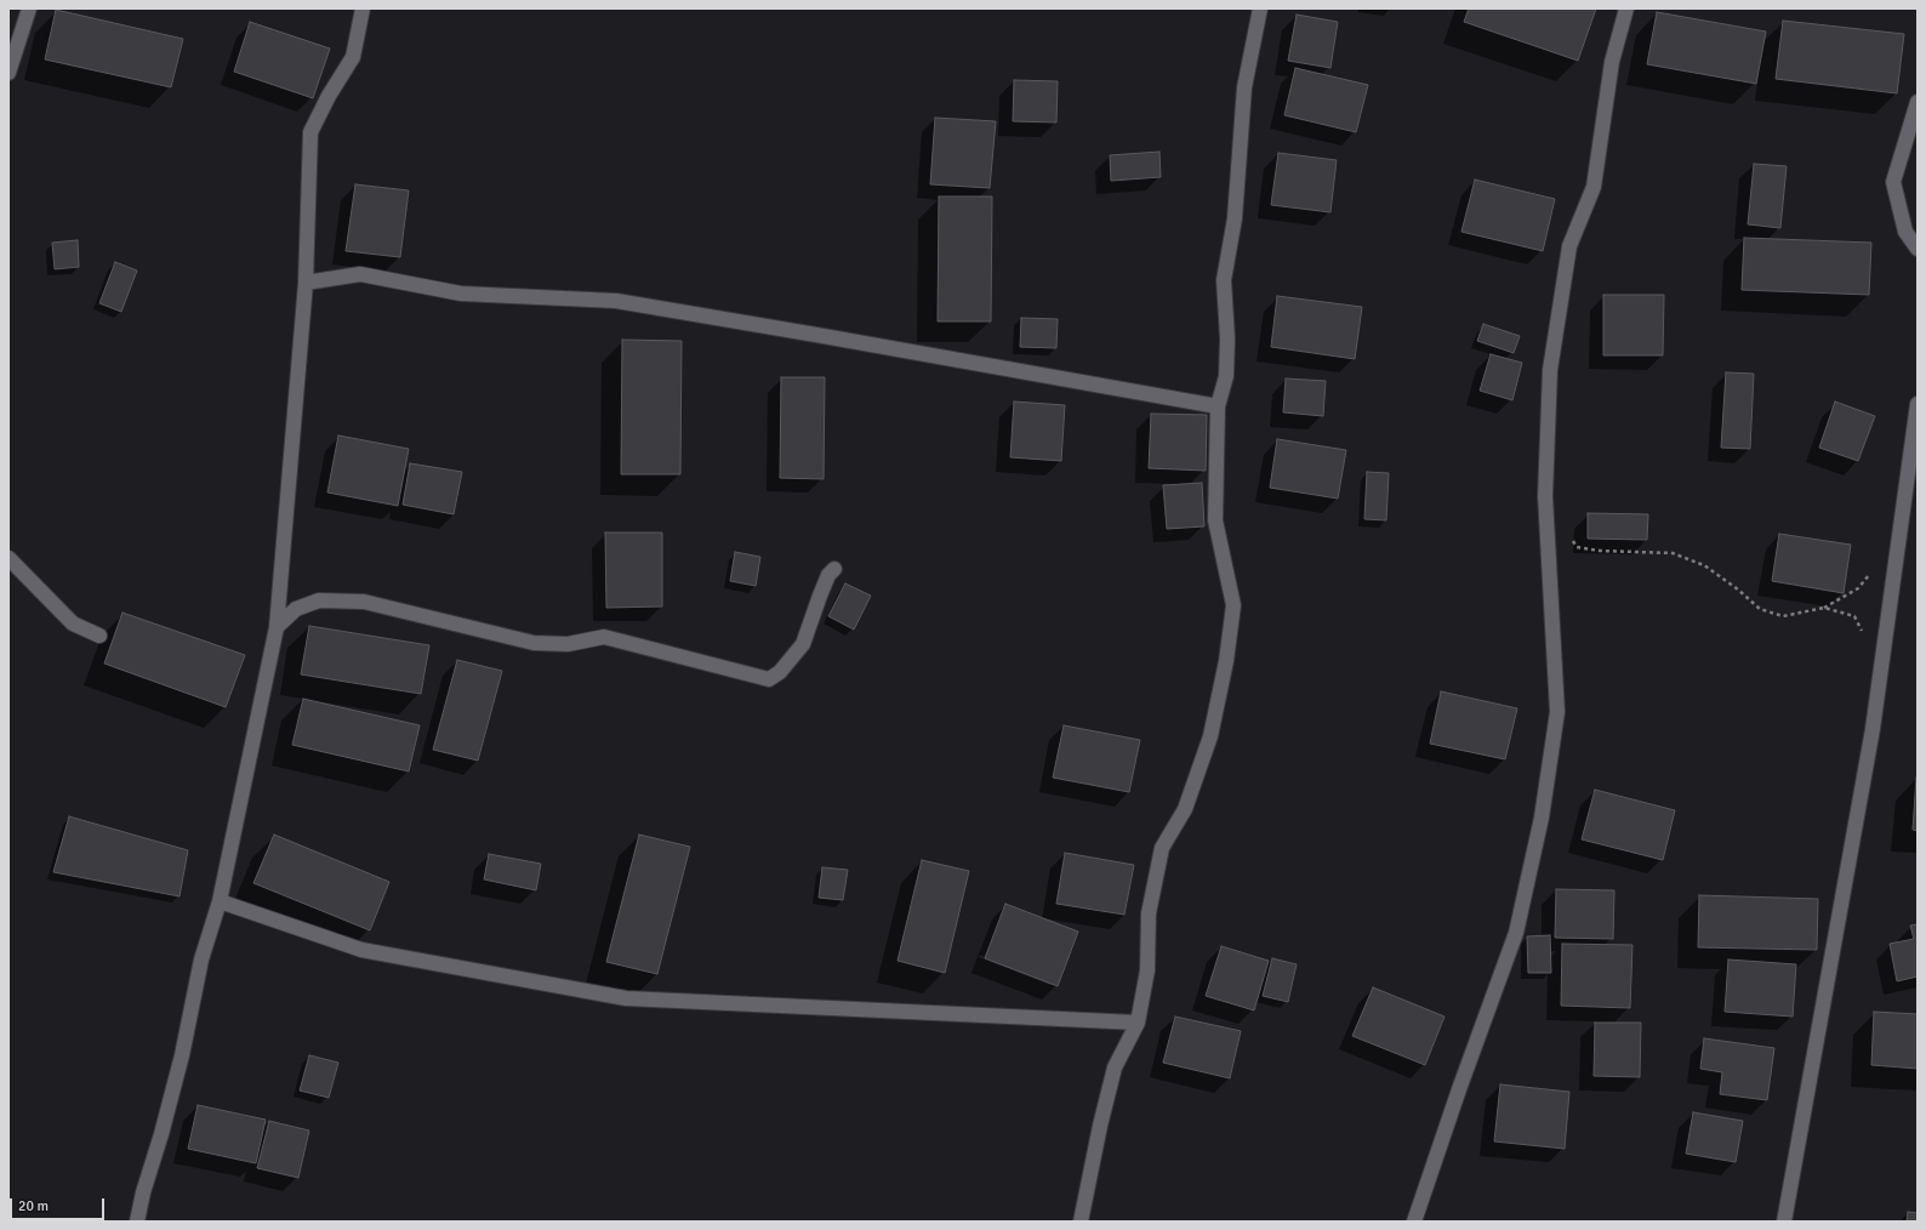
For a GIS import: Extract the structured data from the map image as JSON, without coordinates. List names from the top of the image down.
{
  "scale_bar": "20 m"
}
